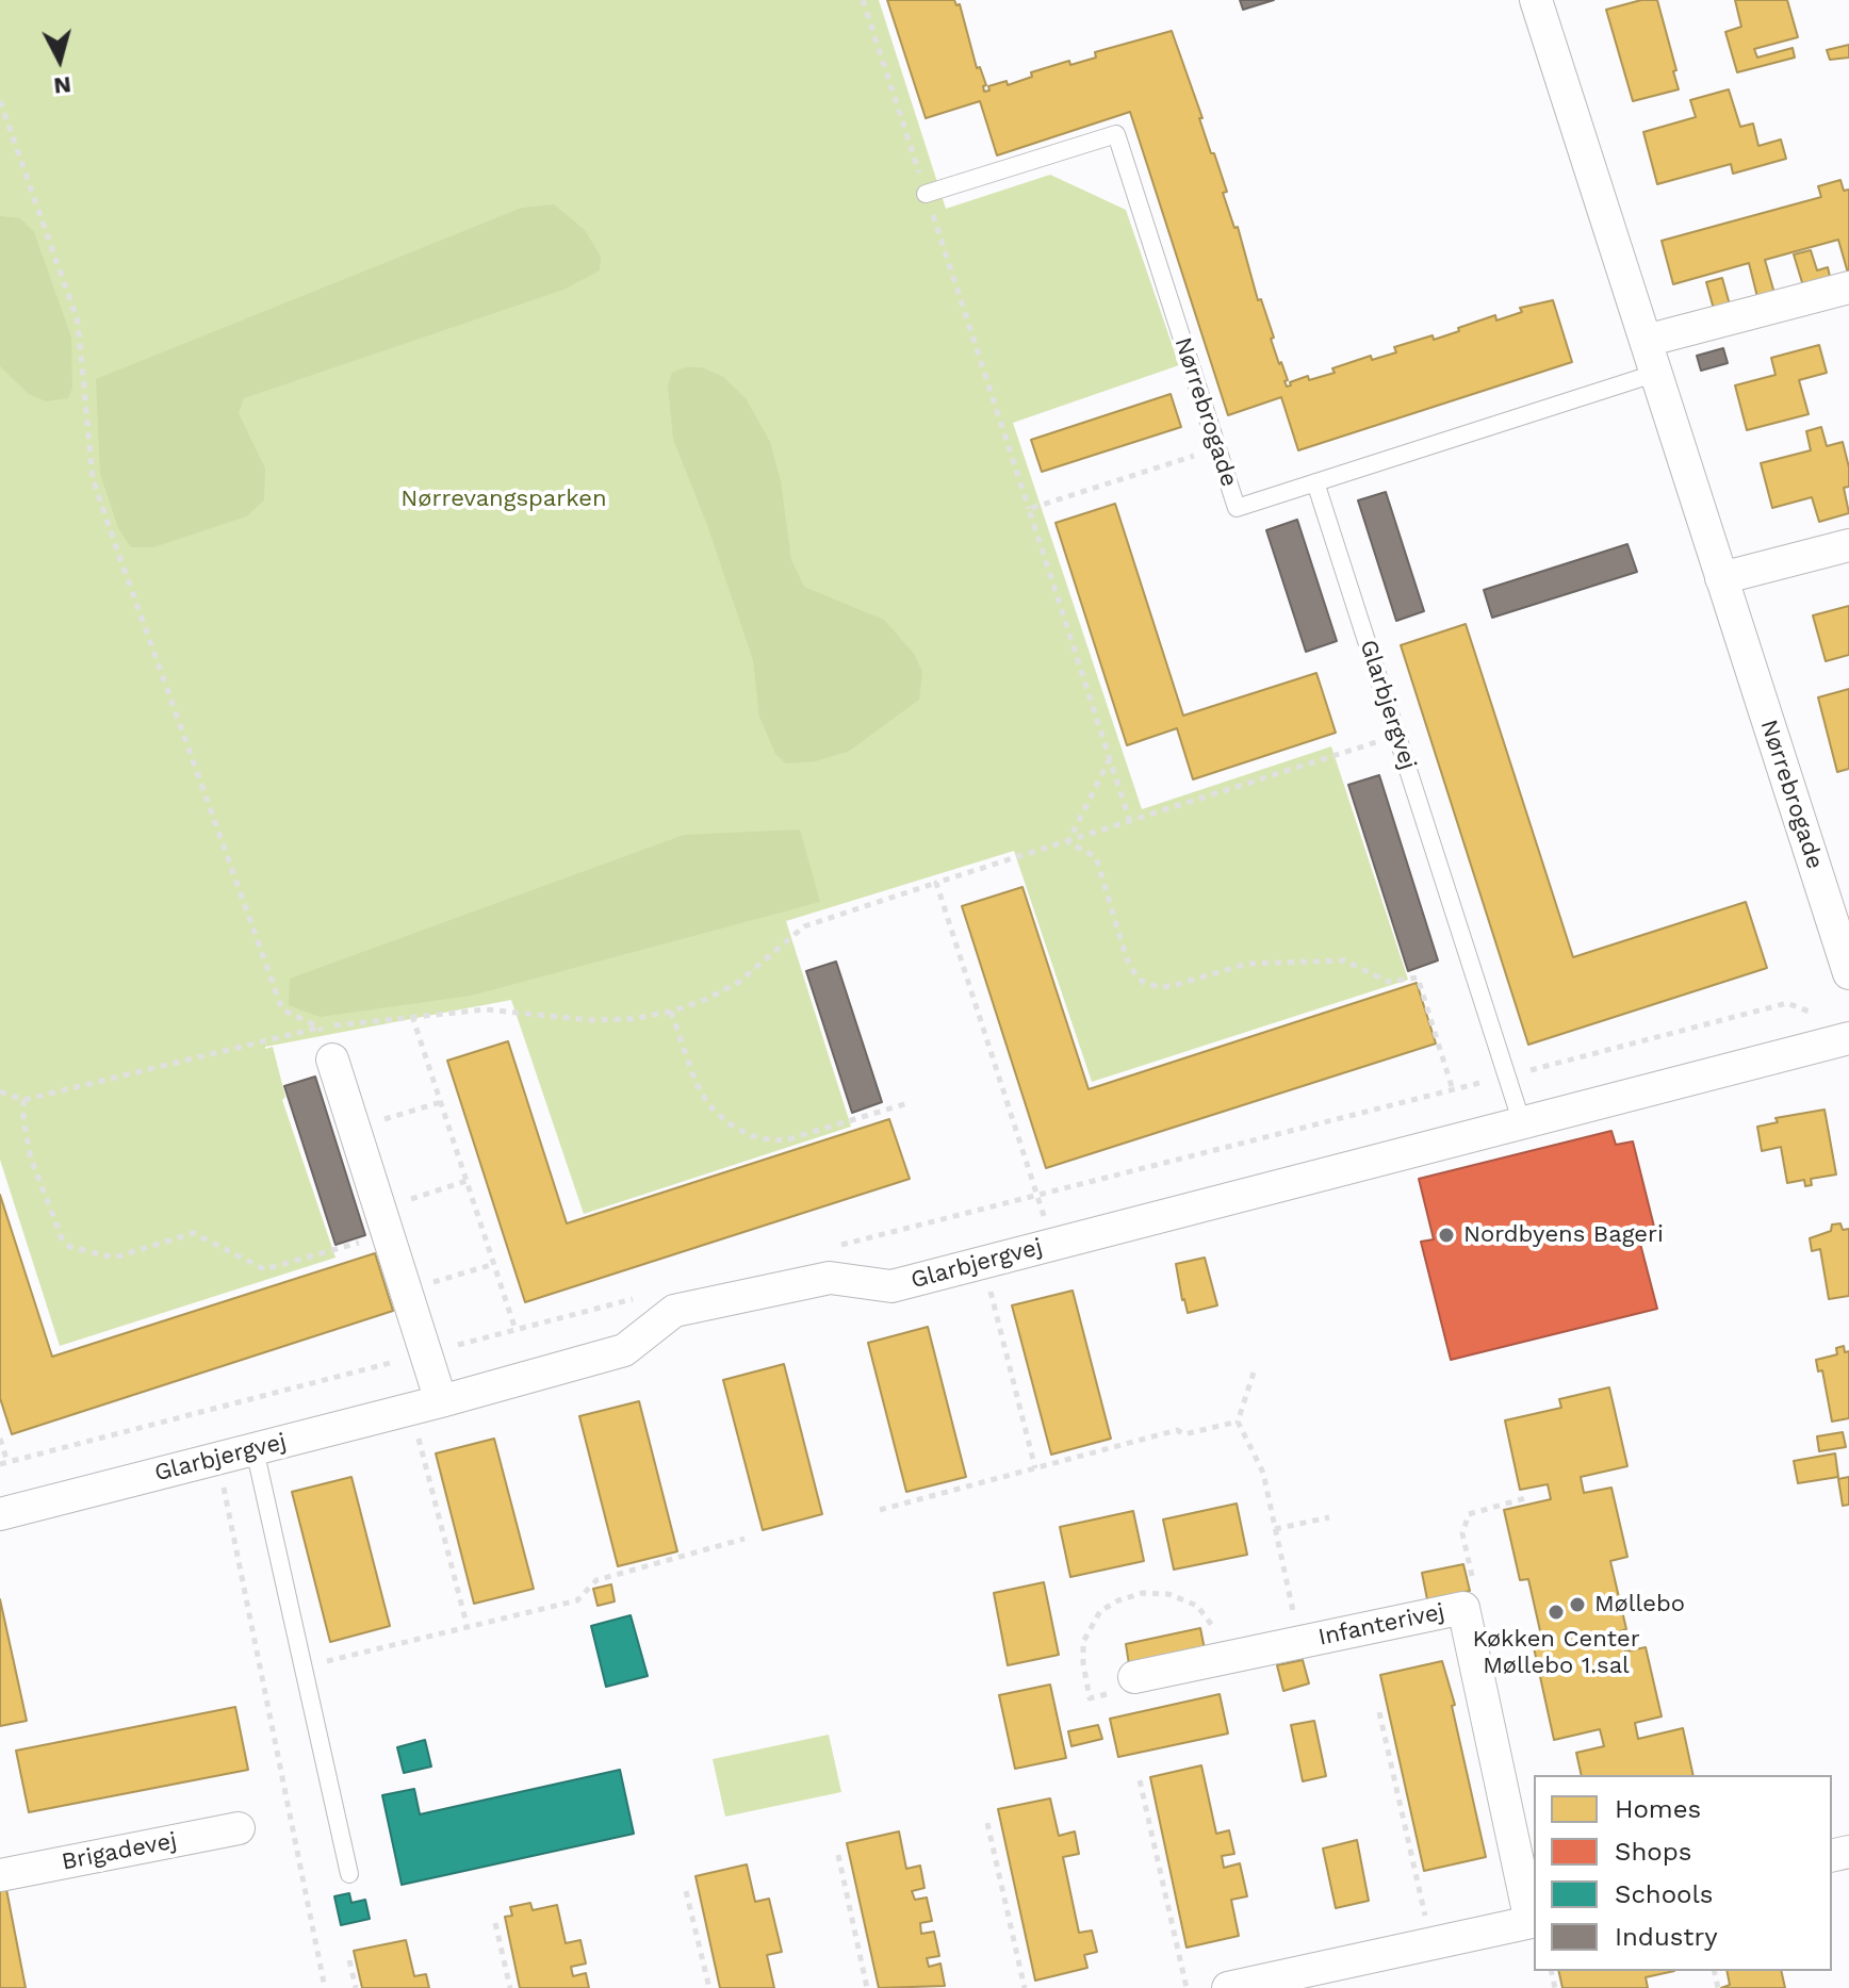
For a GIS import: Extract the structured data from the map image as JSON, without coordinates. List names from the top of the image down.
{
  "streets": {
    "street": [
      "Nørrebrogade",
      "Glarbjergvej",
      "Infanterivej",
      "Brigadevej"
    ]
  },
  "crossings": [
    ["Nørrebrogade", "Glarbjergvej"]
  ],
  "parks": ["Nørrevangsparken"],
  "places": ["Nordbyens Bageri", "Møllebo", "Køkken Center Møllebo 1.sal"],
  "legend": [
    "Homes",
    "Shops",
    "Schools",
    "Industry"
  ],
  "north": "bottom"
}
